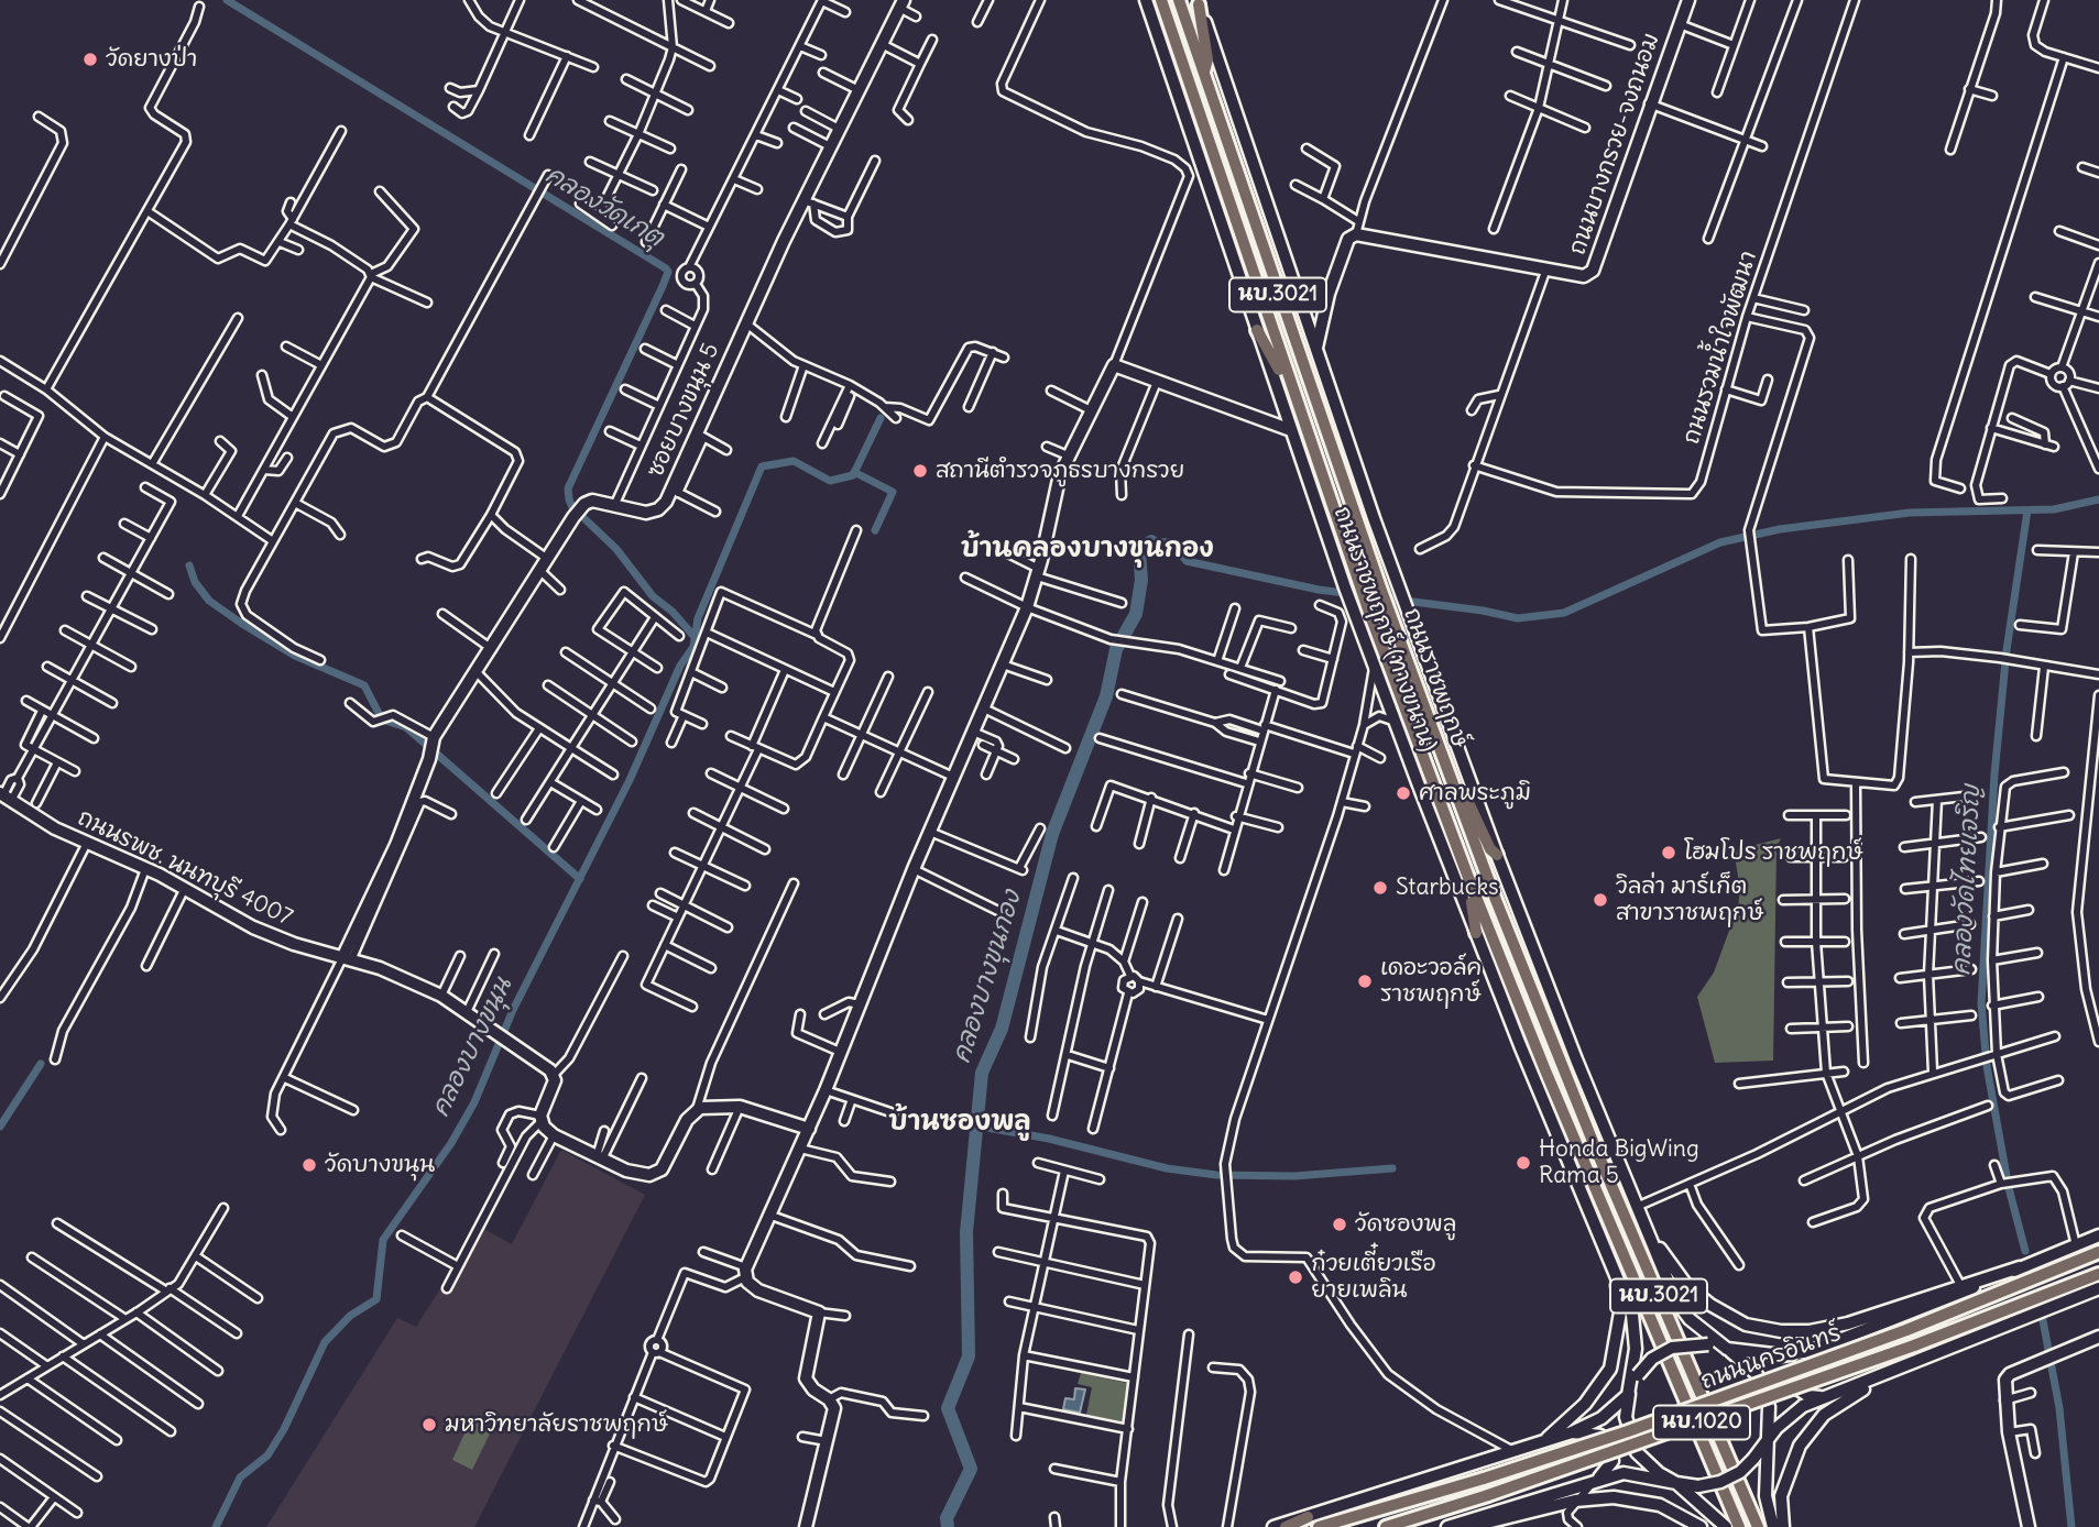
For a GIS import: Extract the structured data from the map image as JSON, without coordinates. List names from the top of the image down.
{
  "streets": {
    "main road": [
      "ถนนบางกรวย-จงถนอม",
      "นบ.3021",
      "ซอยบางขนุน 5",
      "ถนนราชพฤกษ์ (ทางขนาน)",
      "ถนนราชพฤกษ์",
      "ถนนรพช. นนทบุรี 4007",
      "ถนนนครอินทร์",
      "นบ.1020"
    ],
    "street": ["ถนนรวมน้ำใจพัฒนา"]
  },
  "crossings": [
    ["ซอยบางขนุน 5", "ถนนรพช. นนทบุรี 4007"],
    ["ถนนราชพฤกษ์ (ทางขนาน)", "ถนนนครอินทร์"],
    ["ถนนราชพฤกษ์ (ทางขนาน)", "นบ.1020"],
    ["ถนนนครอินทร์", "นบ.1020"]
  ],
  "districts": ["บ้านคลองบางขุนกอง", "บ้านซองพลู"],
  "water": [
    "คลองวัดเกตุ",
    "คลองวัดไทยเจริญ",
    "คลองบางขุนกอง",
    "คลองบางขนุน"
  ],
  "places": [
    "วัดยางป่า",
    "สถานีตำรวจภูธรบางกรวย",
    "ศาลพระภูมิ",
    "โฮมโปร ราชพฤกษ์",
    "Starbucks",
    "วิลล่า มาร์เก็ต สาขาราชพฤกษ์",
    "เดอะวอล์ค ราชพฤกษ์",
    "Honda BigWing Rama 5",
    "วัดบางขนุน",
    "วัดซองพลู",
    "ก๋วยเตี๋ยวเรือ ยายเพลิน",
    "มหาวิทยาลัยราชพฤกษ์"
  ]
}
